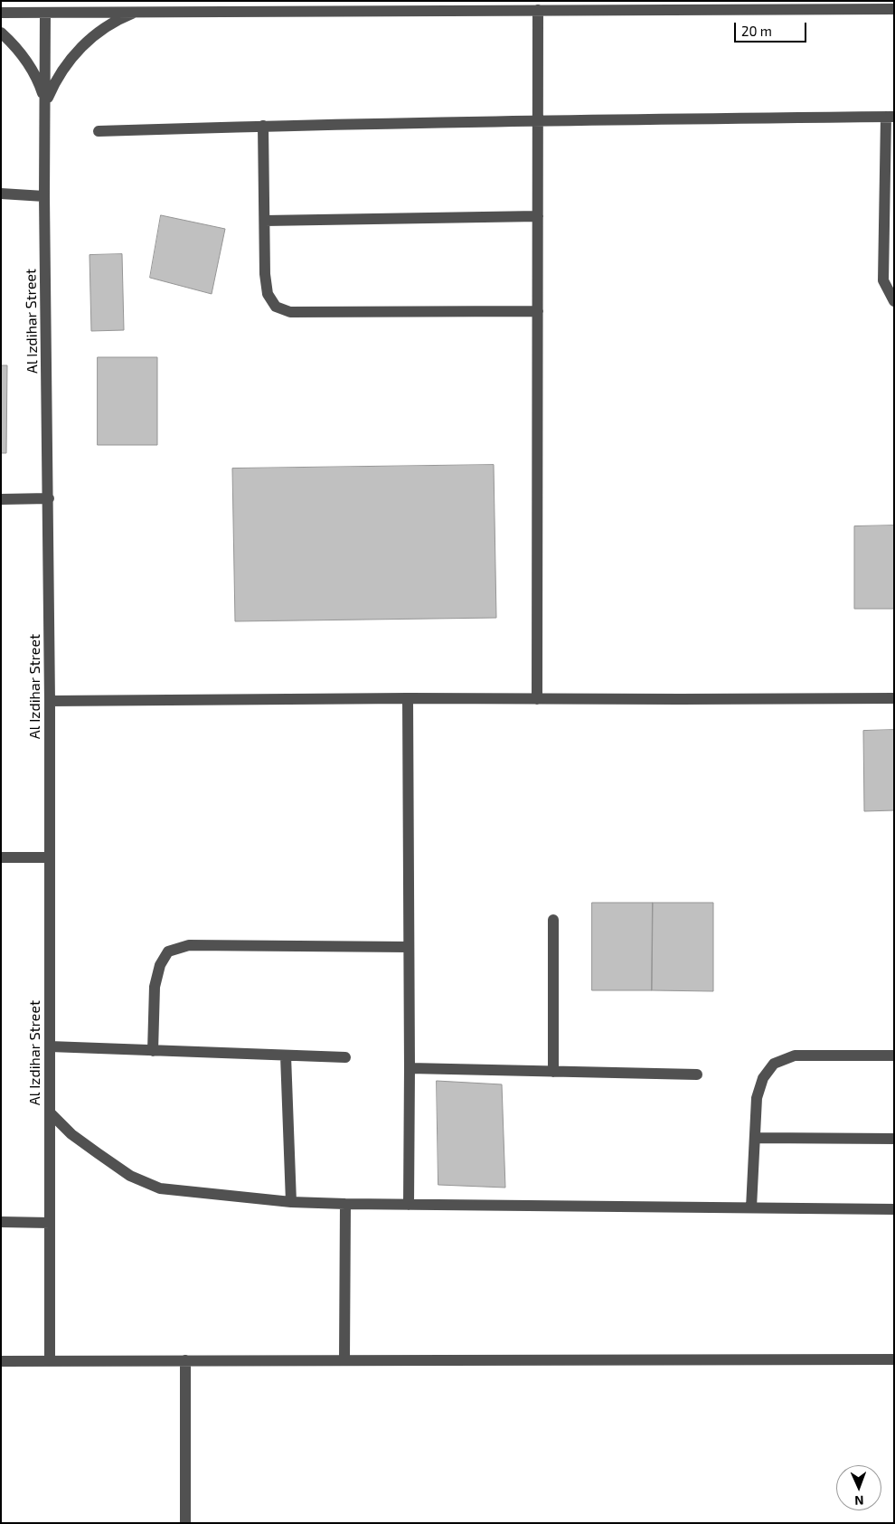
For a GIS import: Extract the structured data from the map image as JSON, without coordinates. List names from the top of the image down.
{
  "streets": {
    "street": ["Al Izdihar Street"]
  },
  "scale_bar": "20 m",
  "north": "bottom"
}
